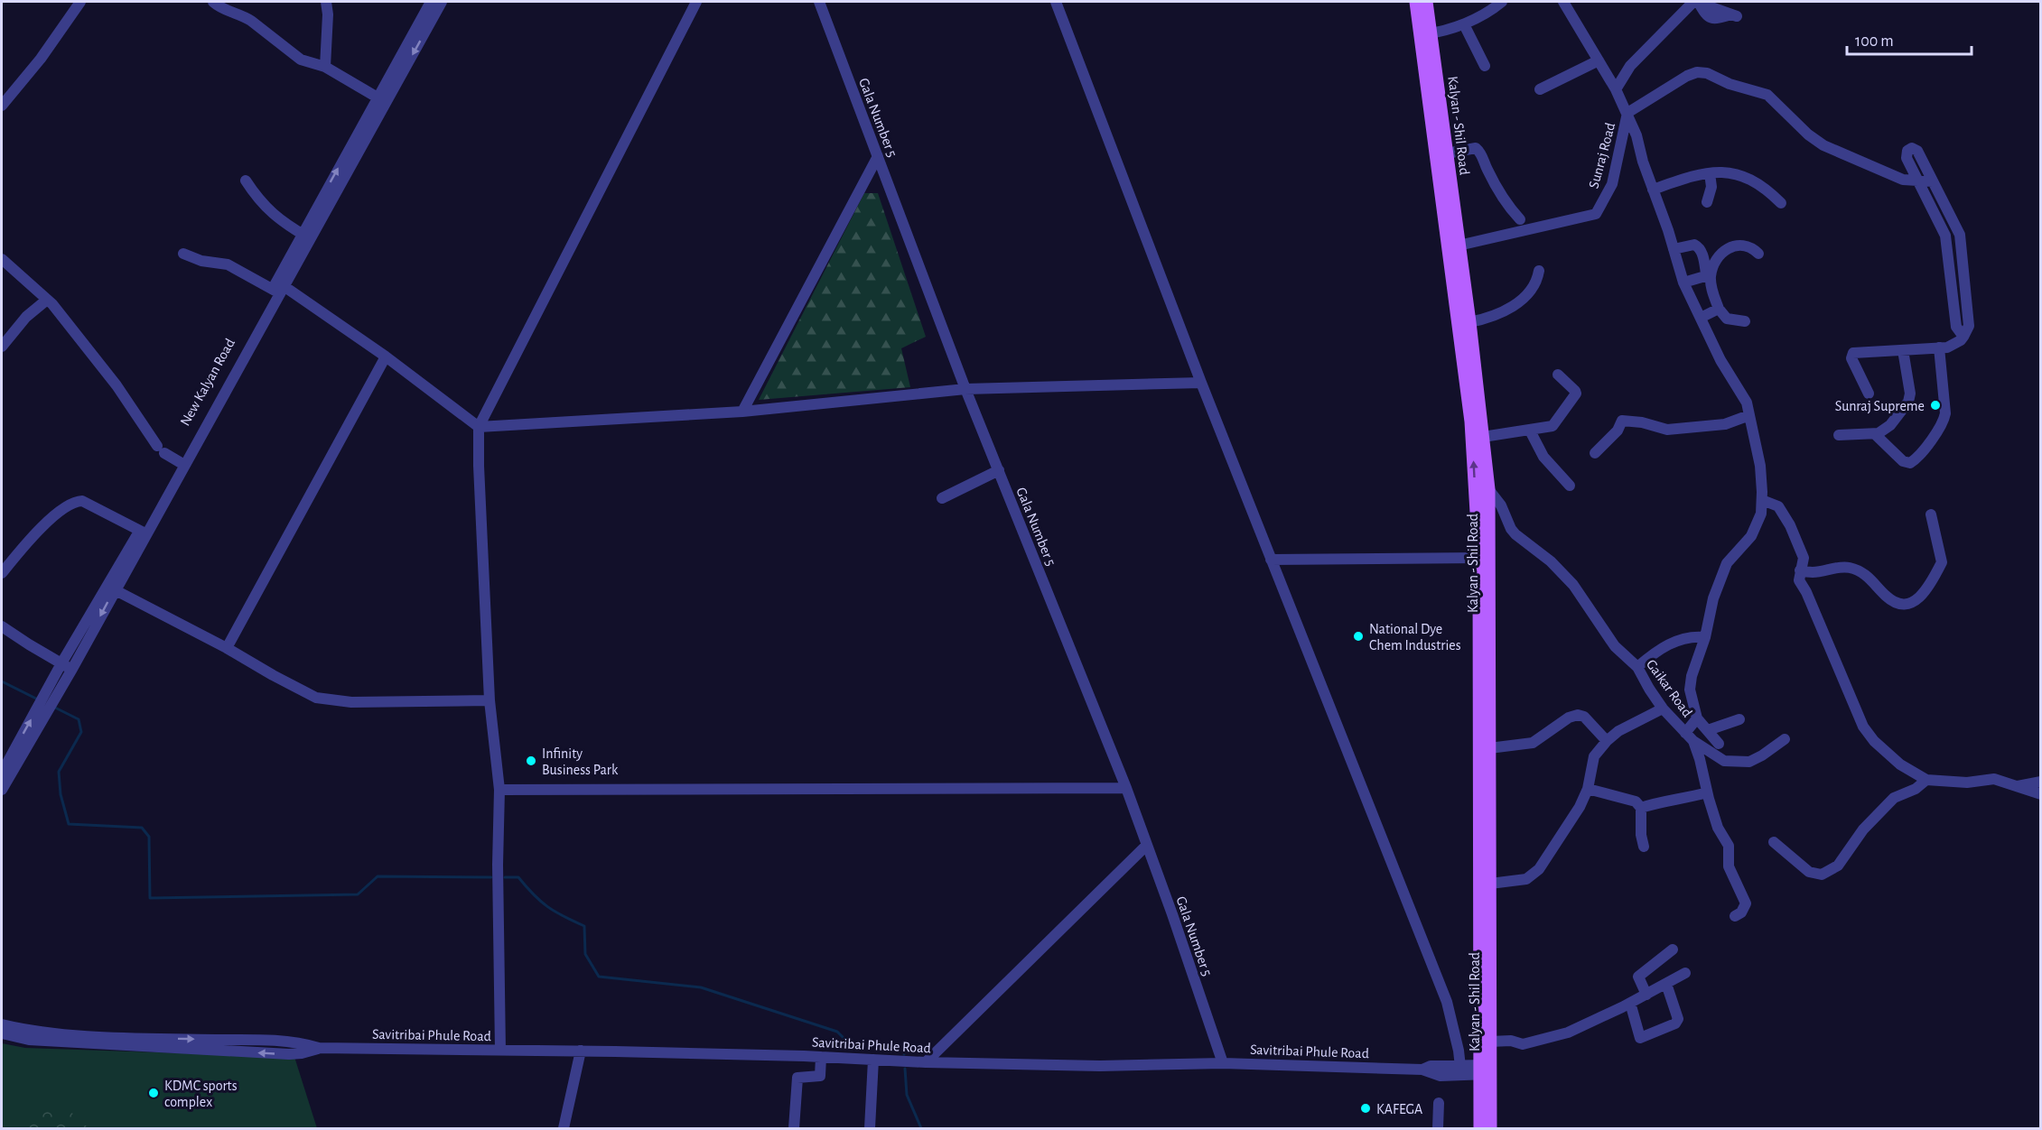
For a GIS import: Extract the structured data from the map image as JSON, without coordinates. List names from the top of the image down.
{
  "streets": {
    "main road": ["Kalyan - Shil Road"],
    "street": [
      "Gala Number 5",
      "Sunraj Road",
      "New Kalyan Road",
      "Gaikar Road",
      "Savitribai Phule Road"
    ]
  },
  "crossings": [
    ["Gala Number 5", "Savitribai Phule Road"],
    ["Kalyan - Shil Road", "Sunraj Road"],
    ["Kalyan - Shil Road", "Gaikar Road"],
    ["Kalyan - Shil Road", "Savitribai Phule Road"],
    ["Sunraj Road", "Gaikar Road"]
  ],
  "places": [
    "Sunraj Supreme",
    "National Dye Chem Industries",
    "Infinity Business Park",
    "KDMC sports complex",
    "KAFEGA"
  ],
  "scale_bar": "100 m"
}
